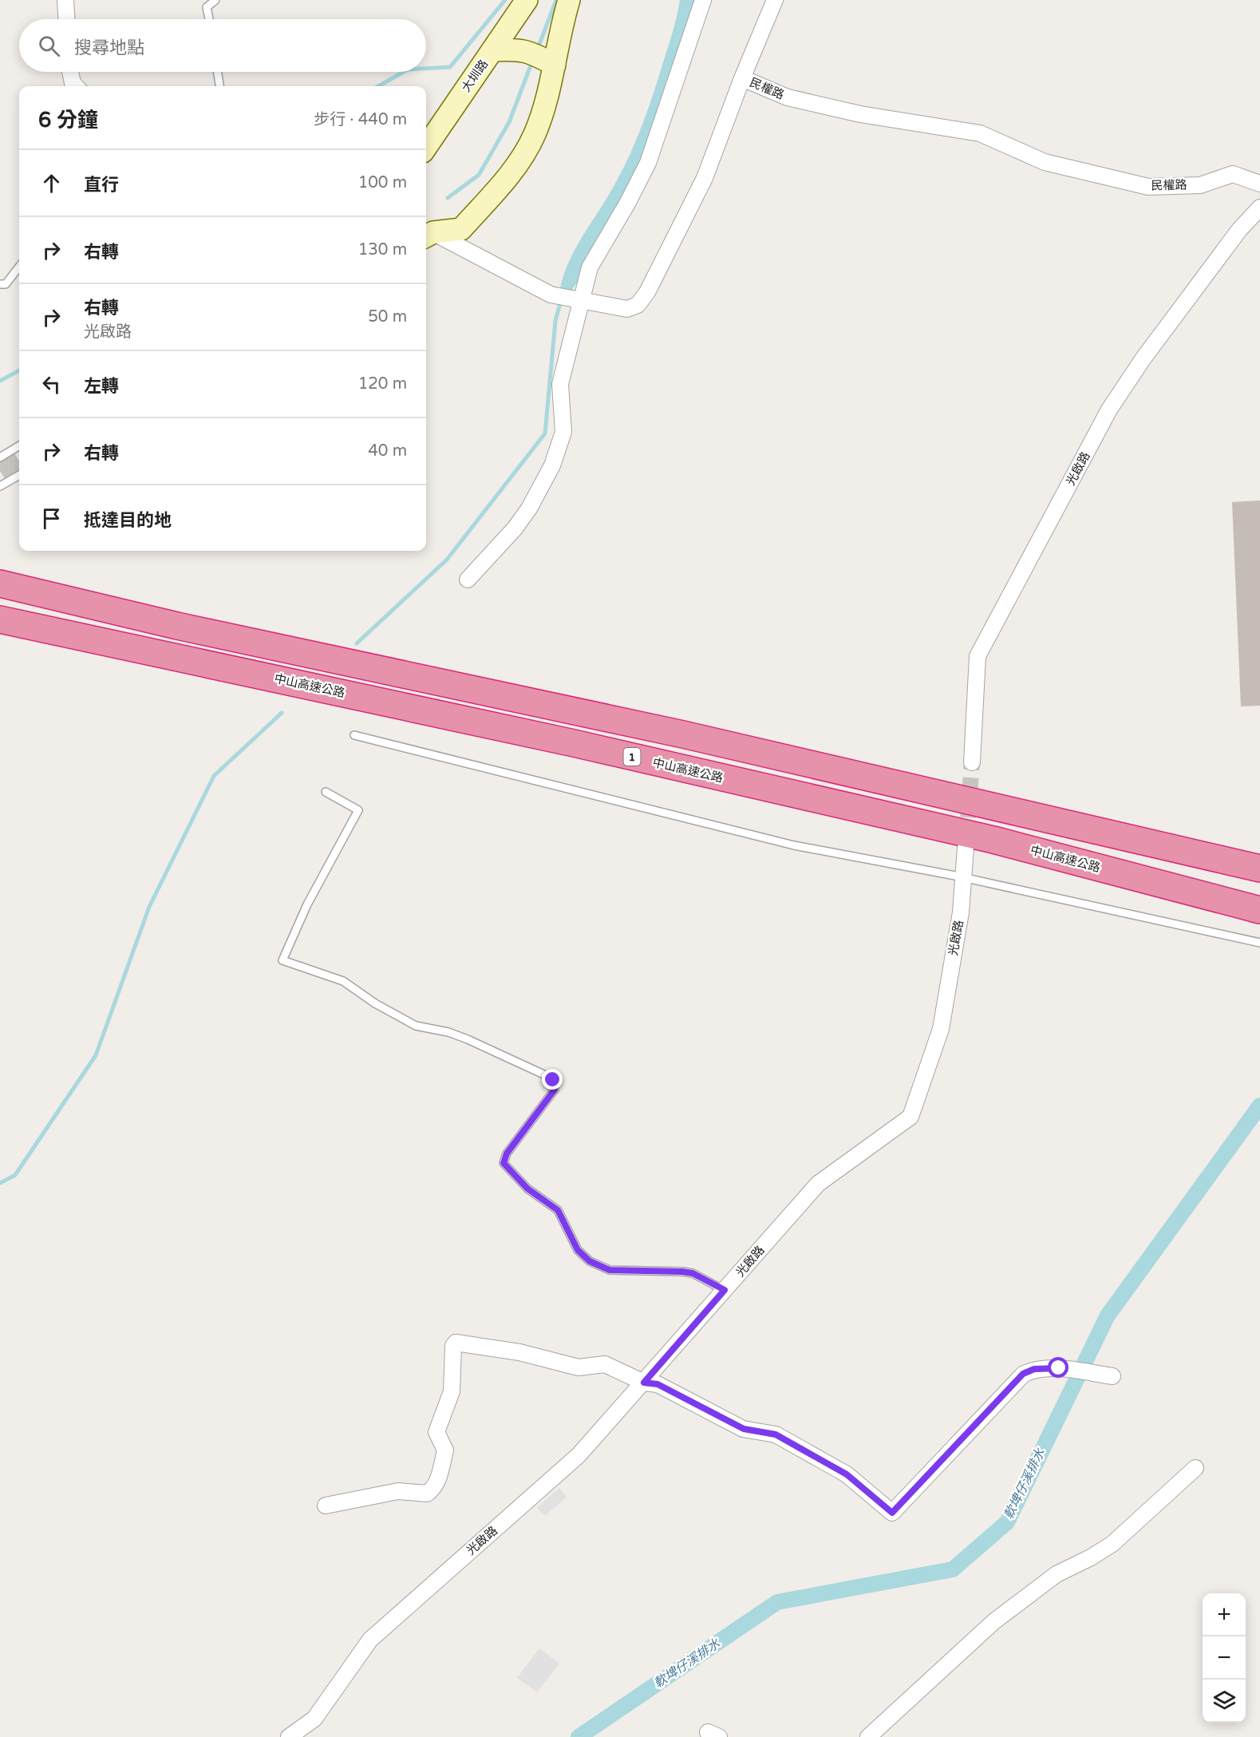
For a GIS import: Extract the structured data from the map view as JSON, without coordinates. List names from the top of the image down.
{
  "streets": {
    "highway": ["中山高速公路", "1"],
    "street": ["大圳路", "民權路", "光啟路"]
  },
  "water": ["軟埤仔溪排水"],
  "page": {
    "search": "搜尋地點",
    "heading": ["6 分鐘", "步行 · 440 m"],
    "list": [
      ["直行", "100 m"],
      ["右轉", "130 m"],
      ["右轉", "光啟路", "50 m"],
      ["左轉", "120 m"],
      ["右轉", "40 m"],
      "抵達目的地"
    ],
    "map_buttons": ["+", "−"]
  }
}
